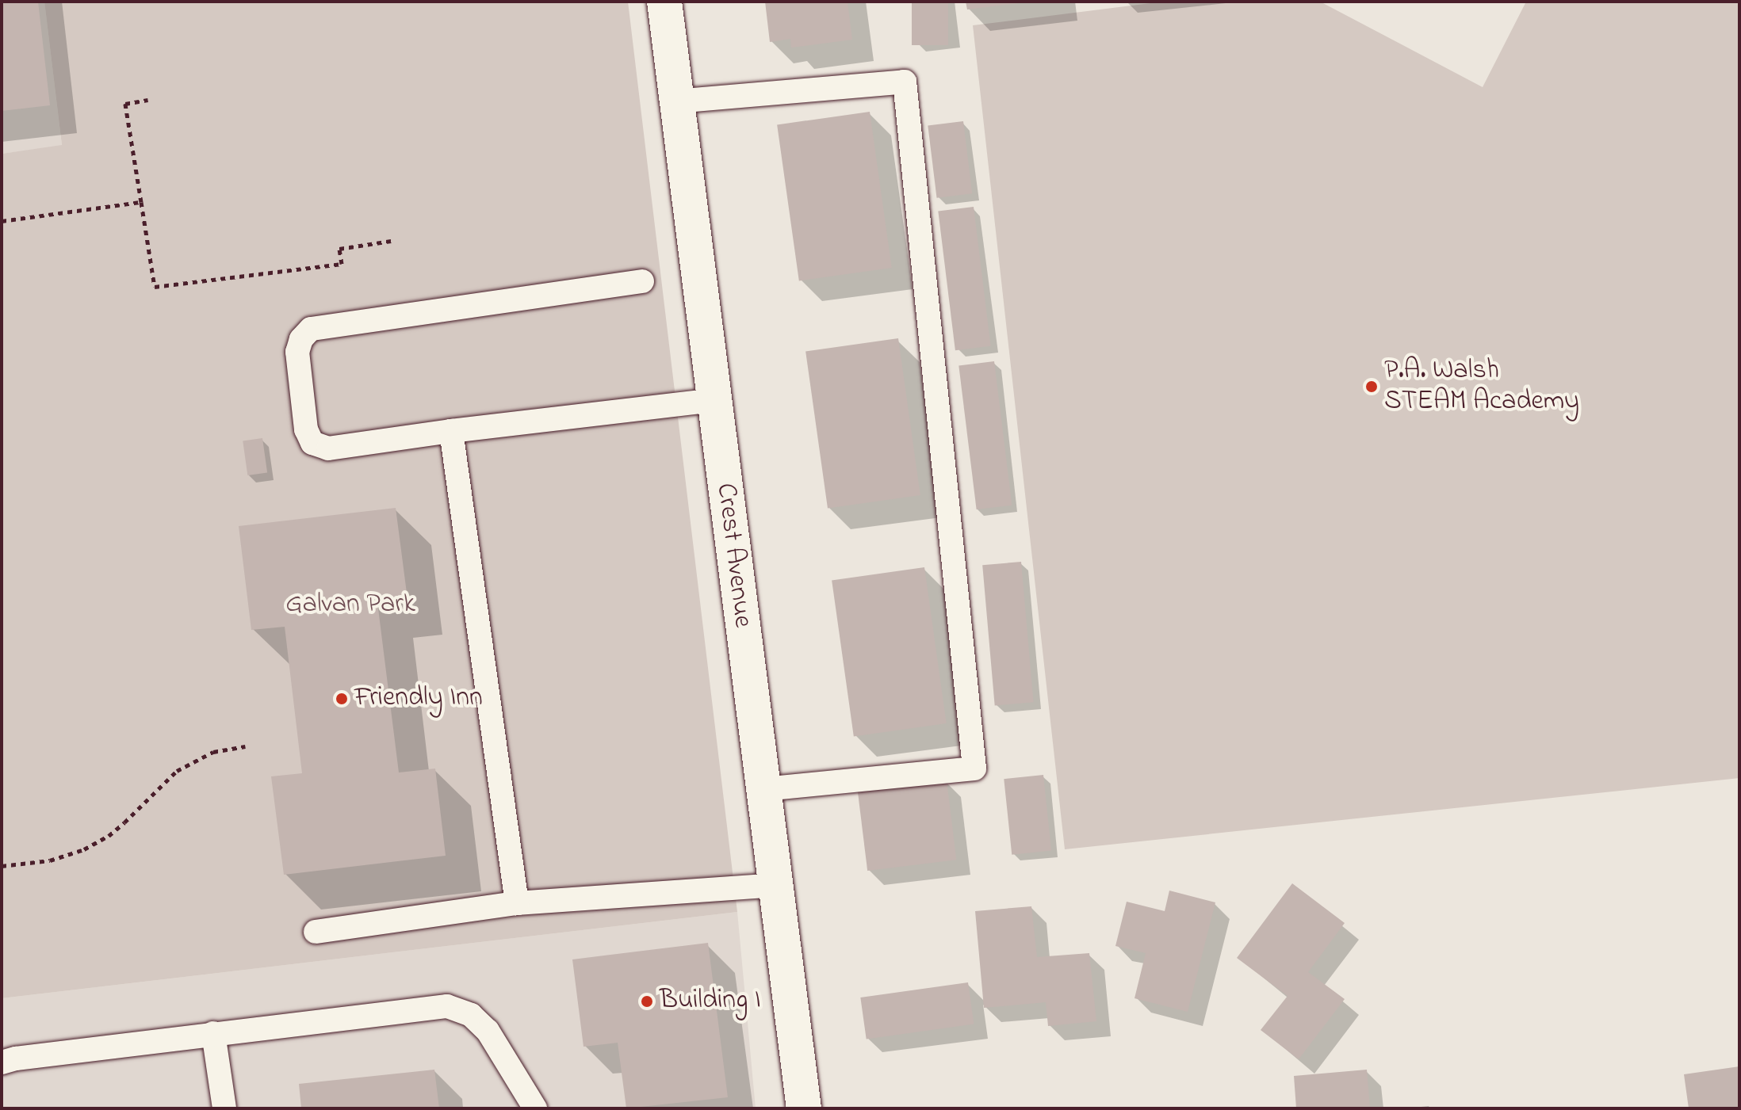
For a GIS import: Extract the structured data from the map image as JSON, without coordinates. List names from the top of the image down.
{
  "streets": {
    "street": ["Crest Avenue"]
  },
  "parks": ["Galvan Park"],
  "places": ["P.A. Walsh STEAM Academy", "Friendly Inn", "Building I"]
}
